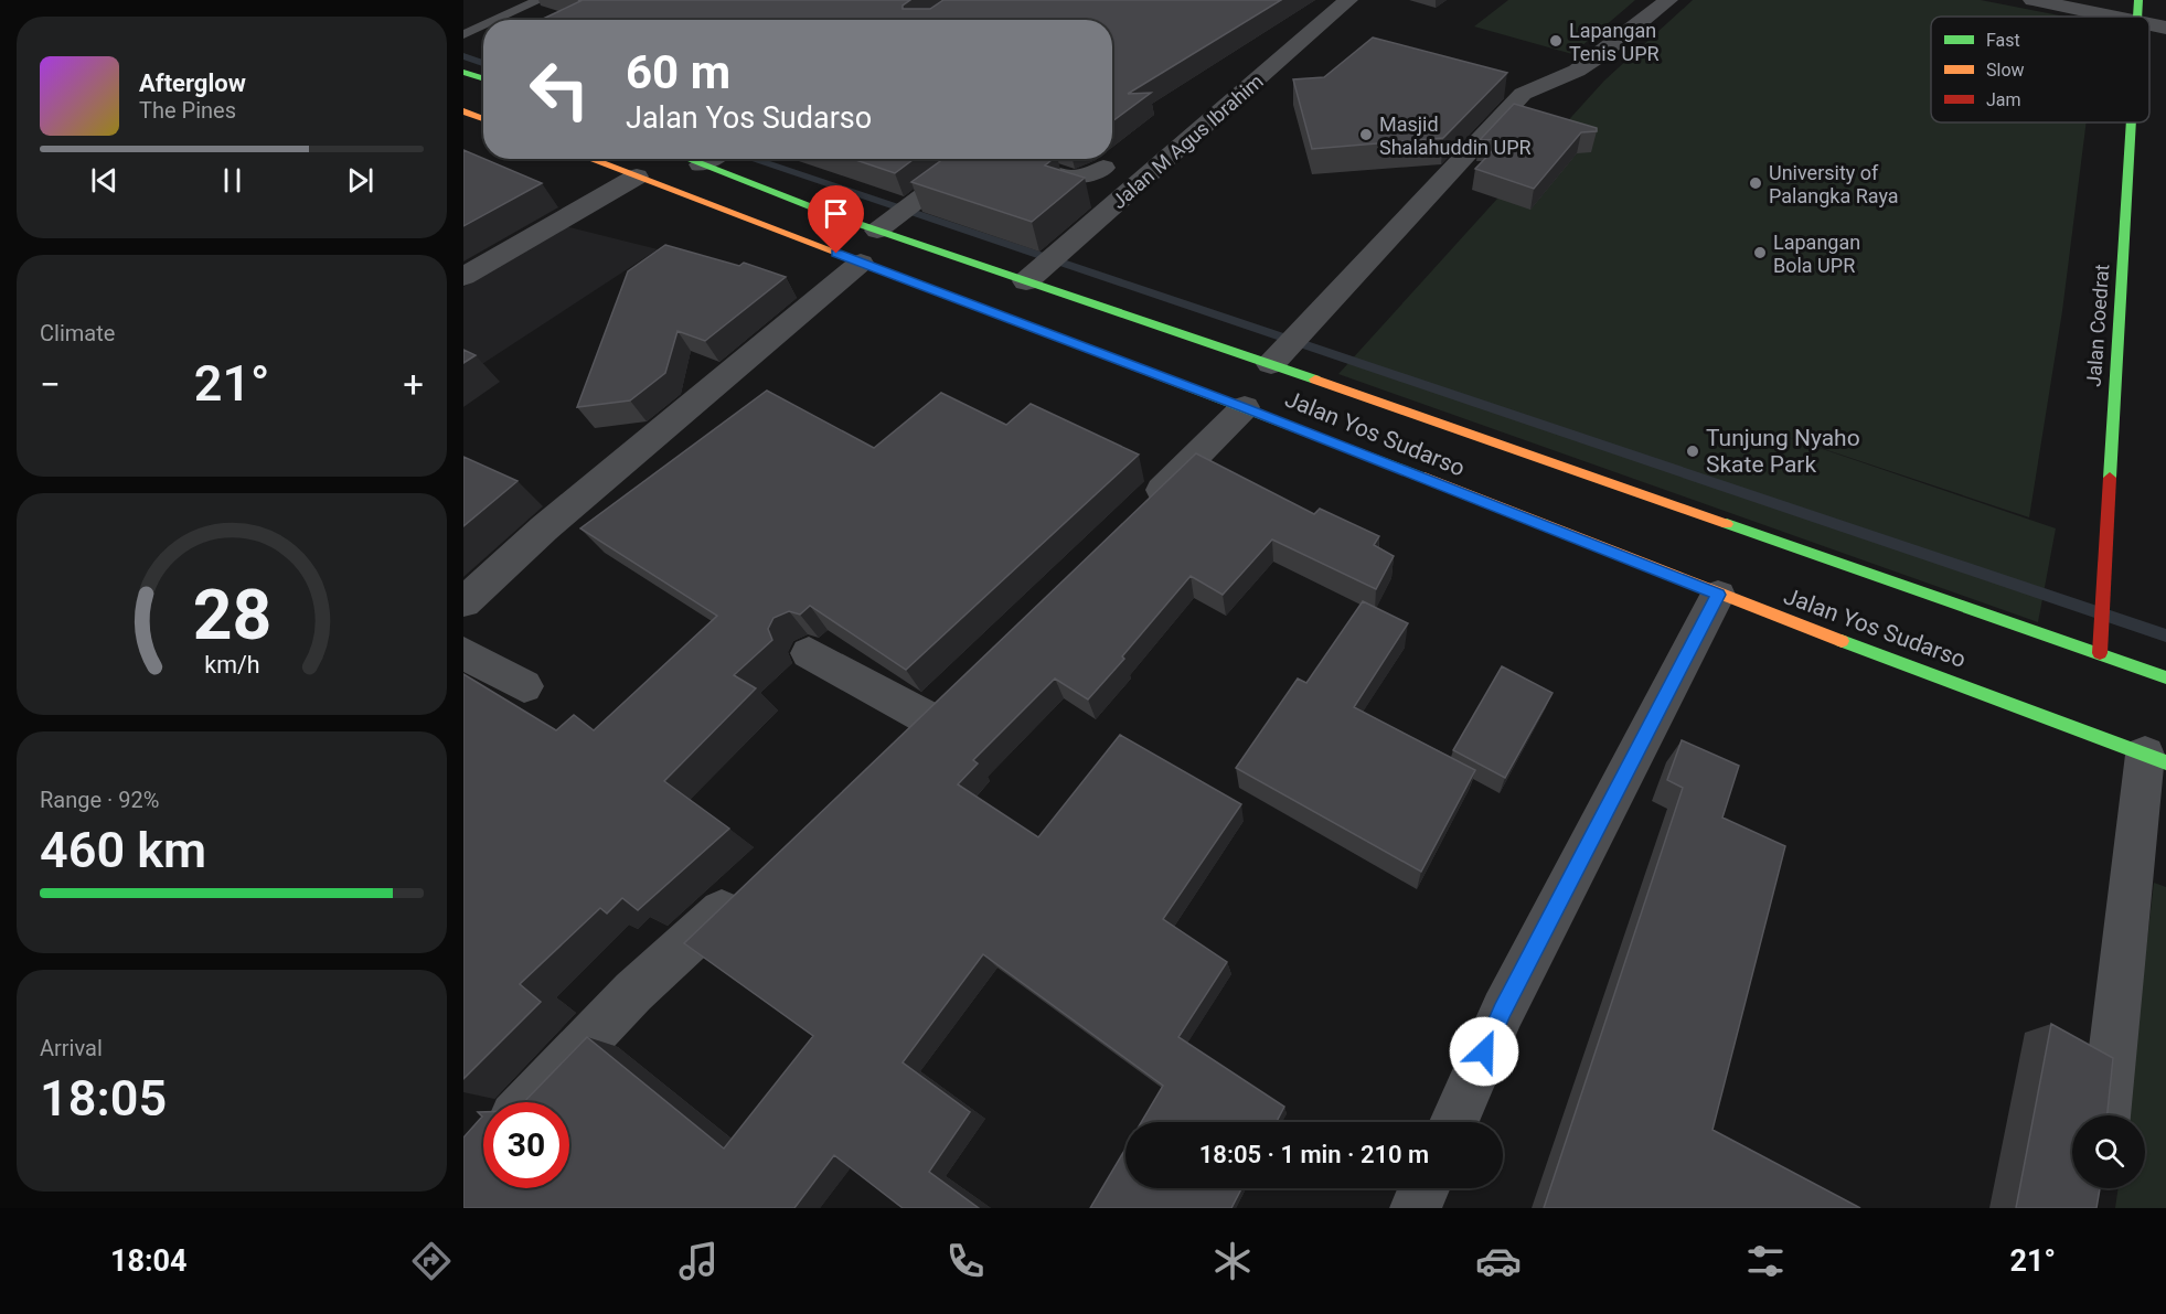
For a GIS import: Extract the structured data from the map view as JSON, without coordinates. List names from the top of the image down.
{
  "streets": {
    "main road": ["Jalan Coedrat", "Jalan Yos Sudarso"],
    "street": ["Jalan M Agus Ibrahim"]
  },
  "crossings": [
    ["Jalan M Agus Ibrahim", "Jalan Yos Sudarso"],
    ["Jalan Coedrat", "Jalan Yos Sudarso"]
  ],
  "places": [
    "Lapangan Tenis UPR",
    "Masjid Shalahuddin UPR",
    "University of Palangka Raya",
    "Lapangan Bola UPR",
    "Tunjung Nyaho Skate Park"
  ],
  "legend": ["Fast", "Slow", "Jam"],
  "page": {
    "turn": ["60 m", "Jalan Yos Sudarso"],
    "song": ["Afterglow", "The Pines"],
    "tile": [
      "Climate",
      ["Range · 92%", "460 km"],
      ["Arrival", "18:05"]
    ],
    "heat": ["−", "21°", "+"],
    "limit": "30",
    "trip": "18:05 · 1 min · 210 m",
    "tabs": ["18:04", "21°"],
    "gauge": ["28", "km/h"]
  }
}
